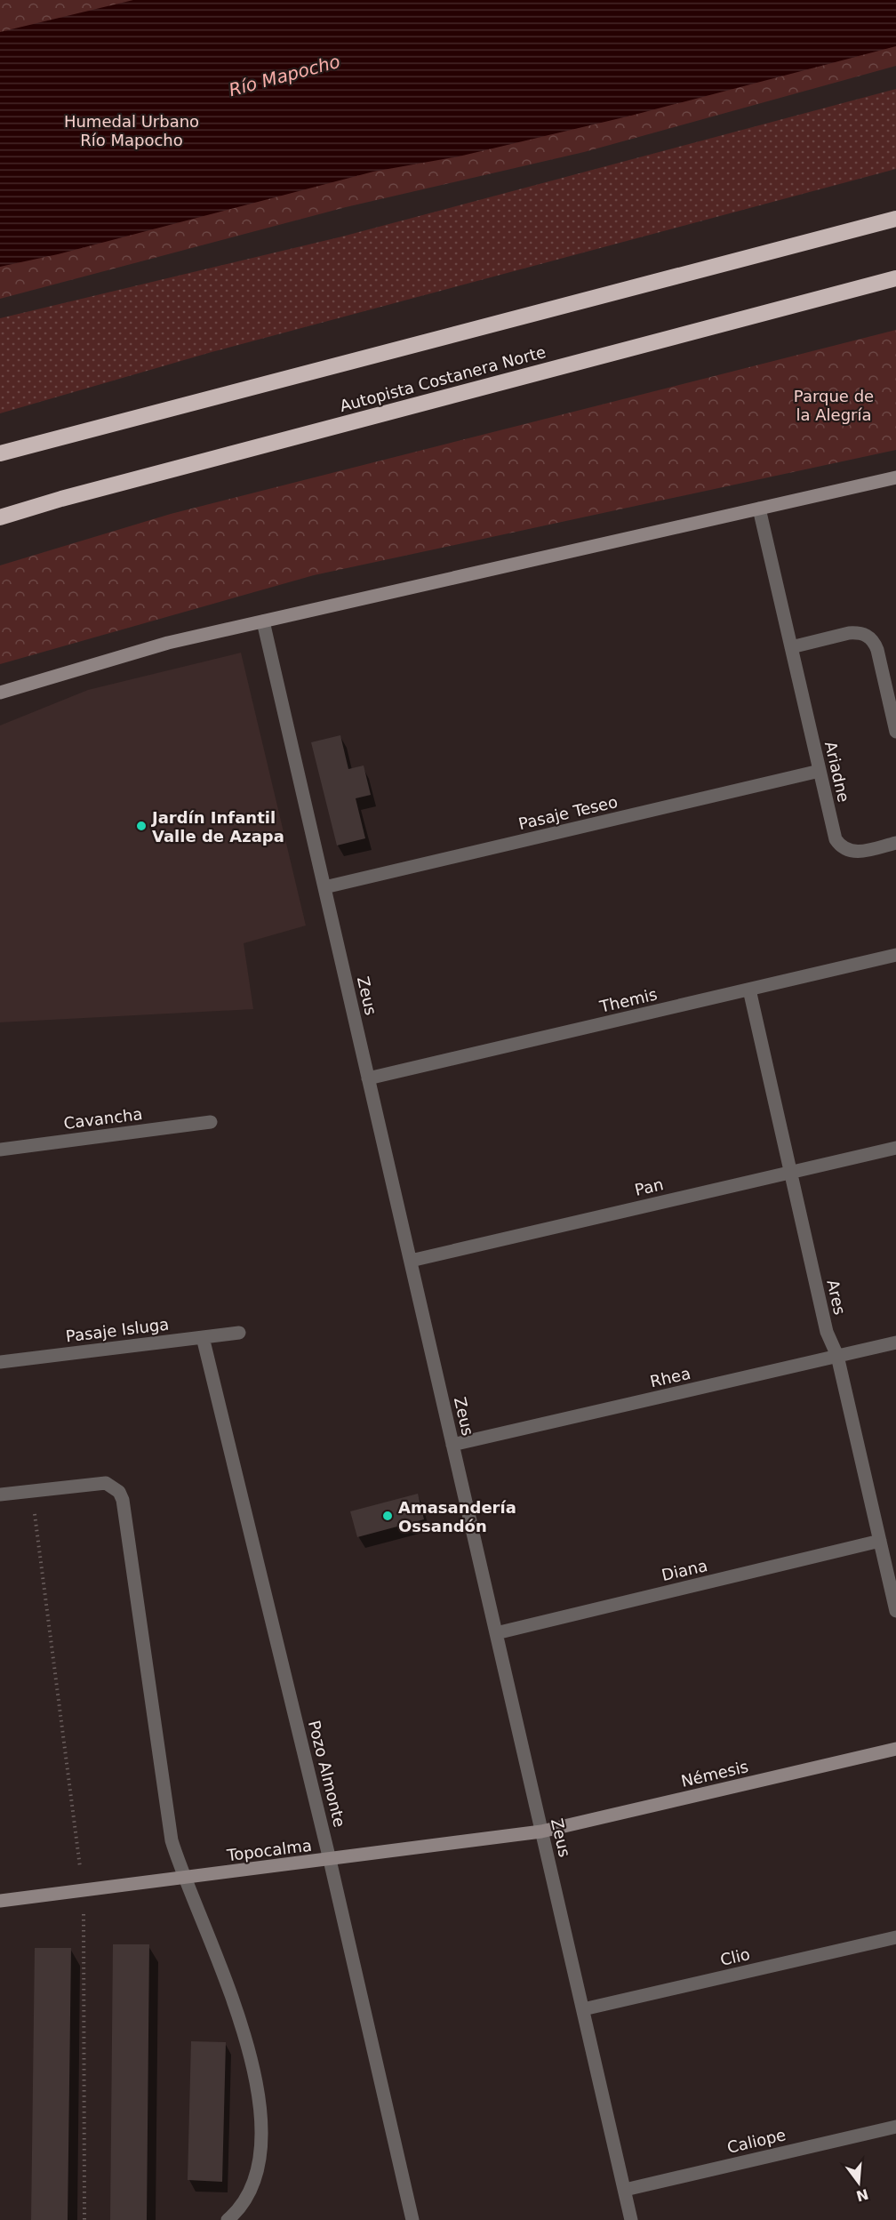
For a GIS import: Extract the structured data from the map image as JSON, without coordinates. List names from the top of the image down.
{
  "streets": {
    "highway": ["Autopista Costanera Norte"],
    "street": [
      "Ariadne",
      "Pasaje Teseo",
      "Zeus",
      "Themis",
      "Cavancha",
      "Pan",
      "Ares",
      "Pasaje Isluga",
      "Rhea",
      "Diana",
      "Pozo Almonte",
      "Némesis",
      "Topocalma",
      "Clio",
      "Caliope"
    ]
  },
  "crossings": [
    ["Ariadne", "Pasaje Teseo"],
    ["Pasaje Teseo", "Zeus"],
    ["Zeus", "Themis"],
    ["Zeus", "Pan"],
    ["Zeus", "Rhea"],
    ["Zeus", "Diana"],
    ["Zeus", "Némesis"],
    ["Zeus", "Topocalma"],
    ["Zeus", "Clio"],
    ["Zeus", "Caliope"],
    ["Themis", "Ares"],
    ["Pan", "Ares"],
    ["Ares", "Rhea"],
    ["Ares", "Diana"],
    ["Pasaje Isluga", "Pozo Almonte"],
    ["Pozo Almonte", "Topocalma"],
    ["Némesis", "Topocalma"]
  ],
  "water": ["Río Mapocho"],
  "parks": ["Humedal Urbano Río Mapocho", "Parque de la Alegría"],
  "places": ["Jardín Infantil Valle de Azapa", "Amasandería Ossandón"],
  "north": "bottom"
}
